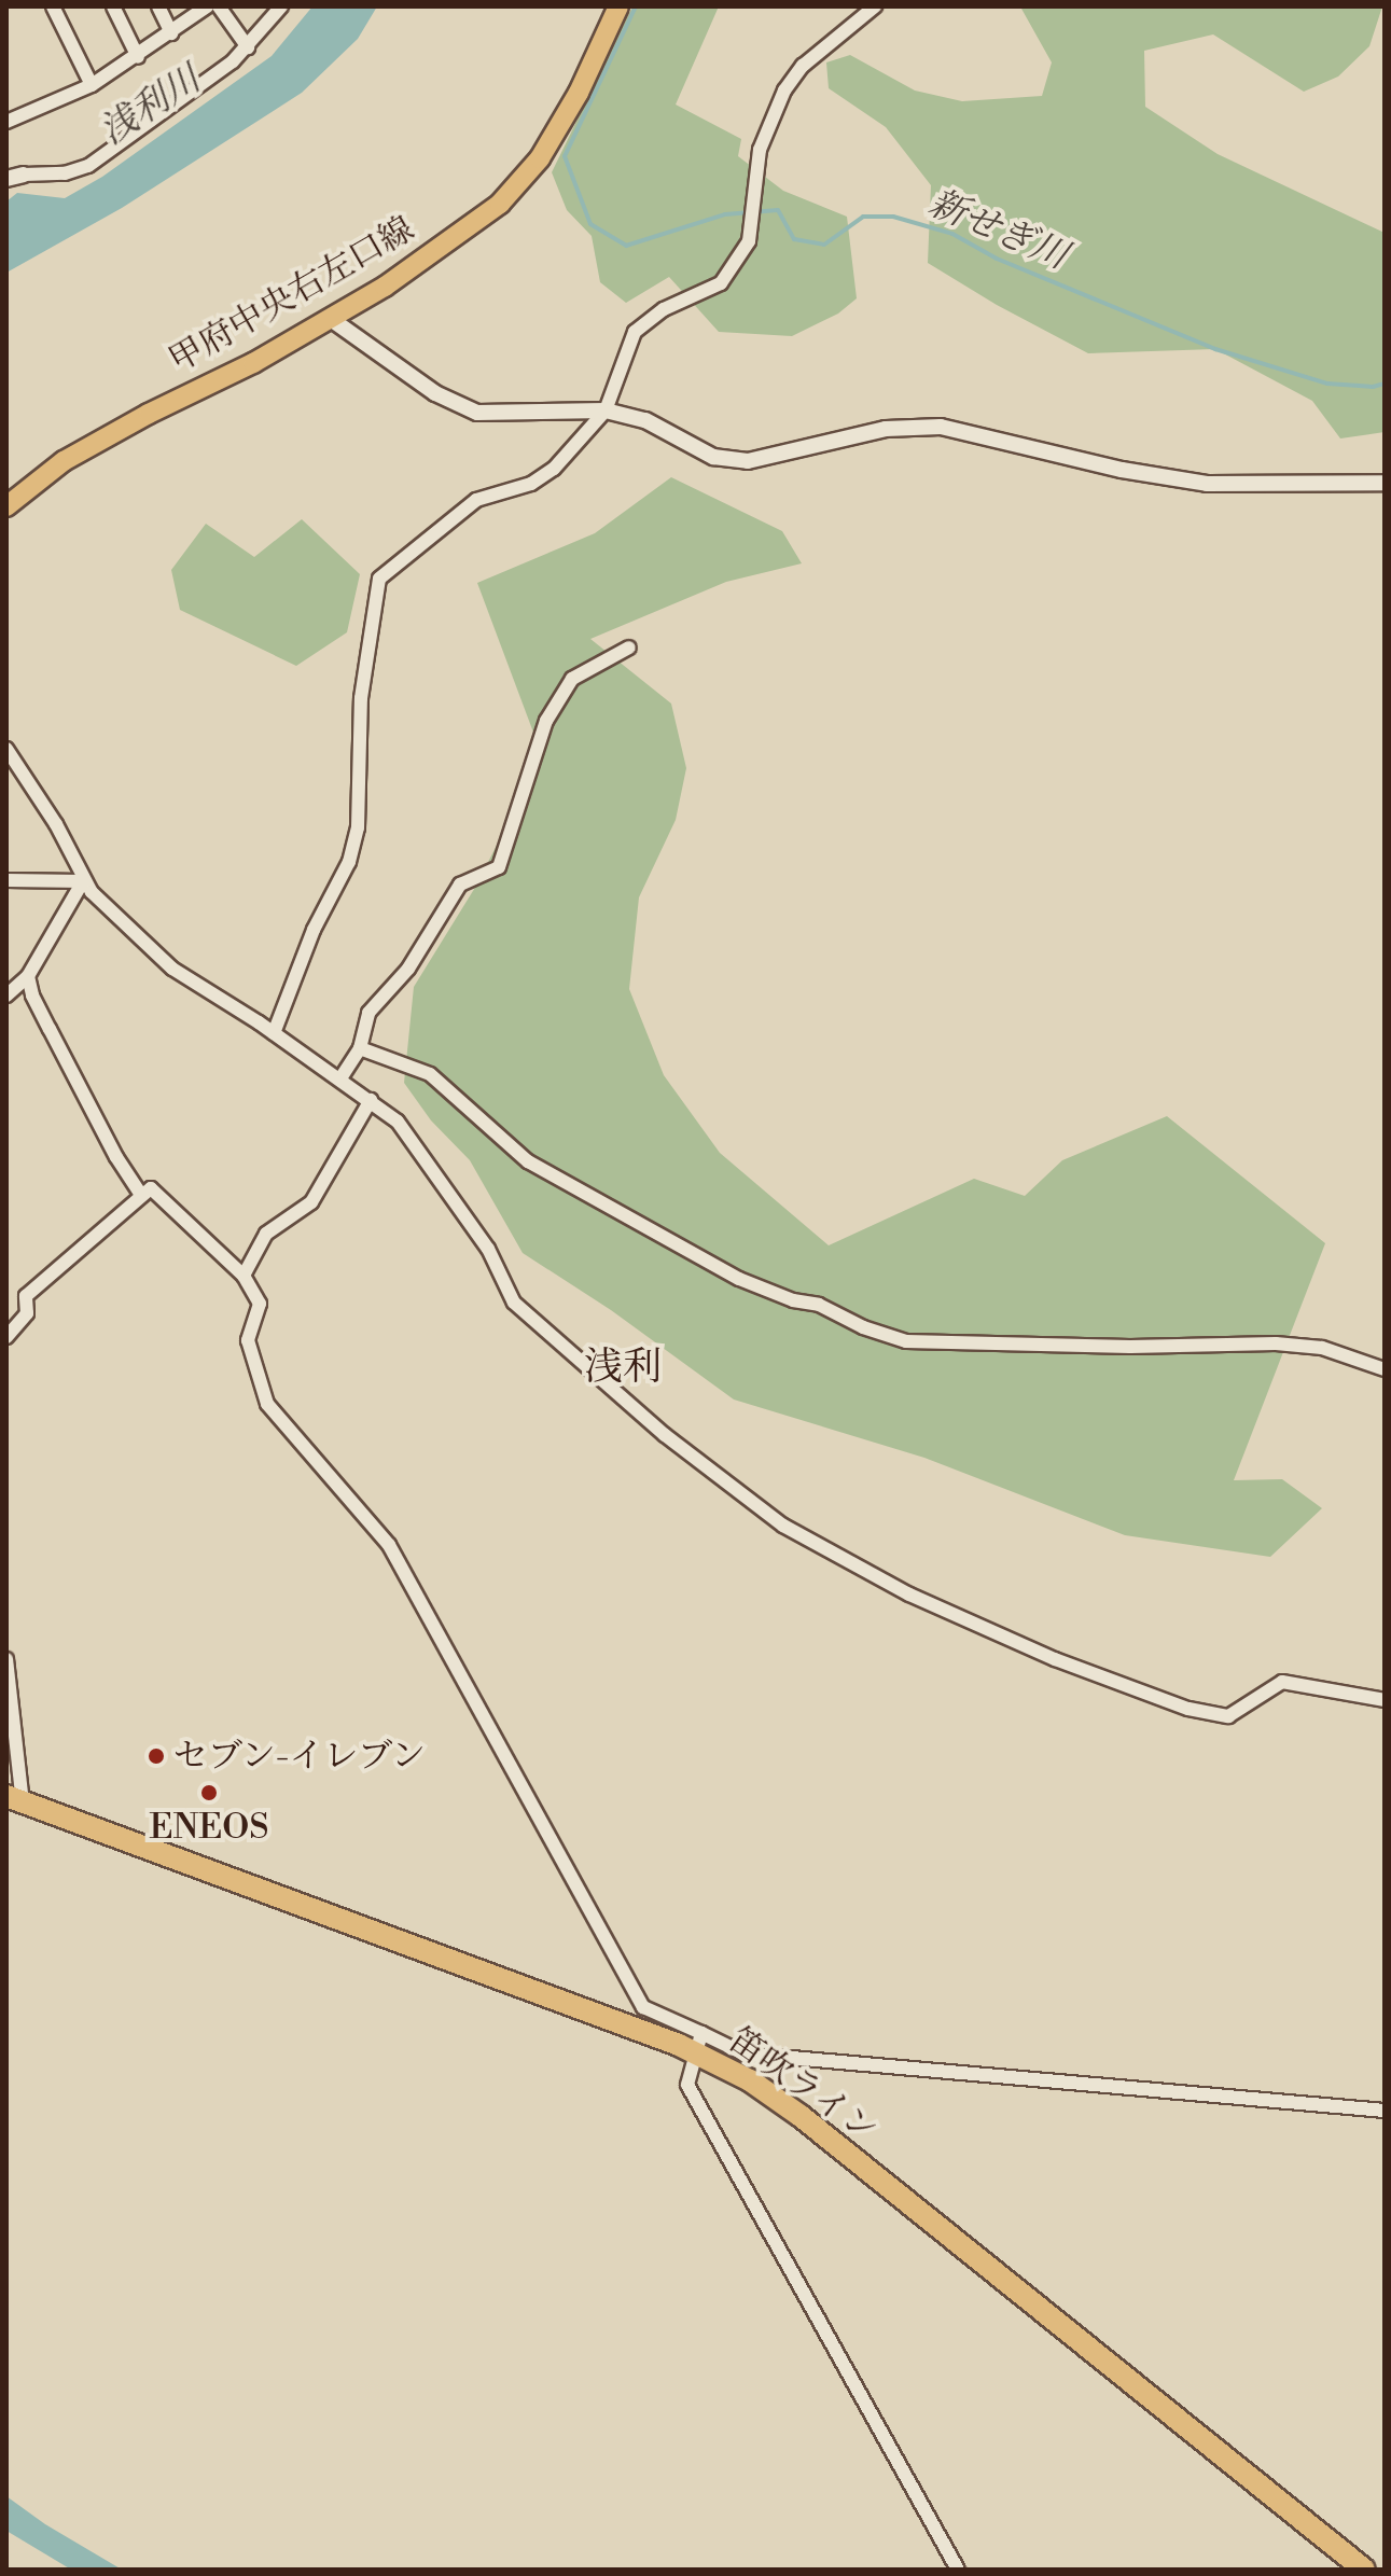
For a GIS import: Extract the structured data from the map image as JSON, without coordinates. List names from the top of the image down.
{
  "streets": {
    "highway": ["笛吹ライン"],
    "main road": ["甲府中央右左口線"]
  },
  "districts": ["浅利"],
  "water": ["浅利川", "新せぎ川"],
  "places": ["セブン-イレブン", "ENEOS"]
}
